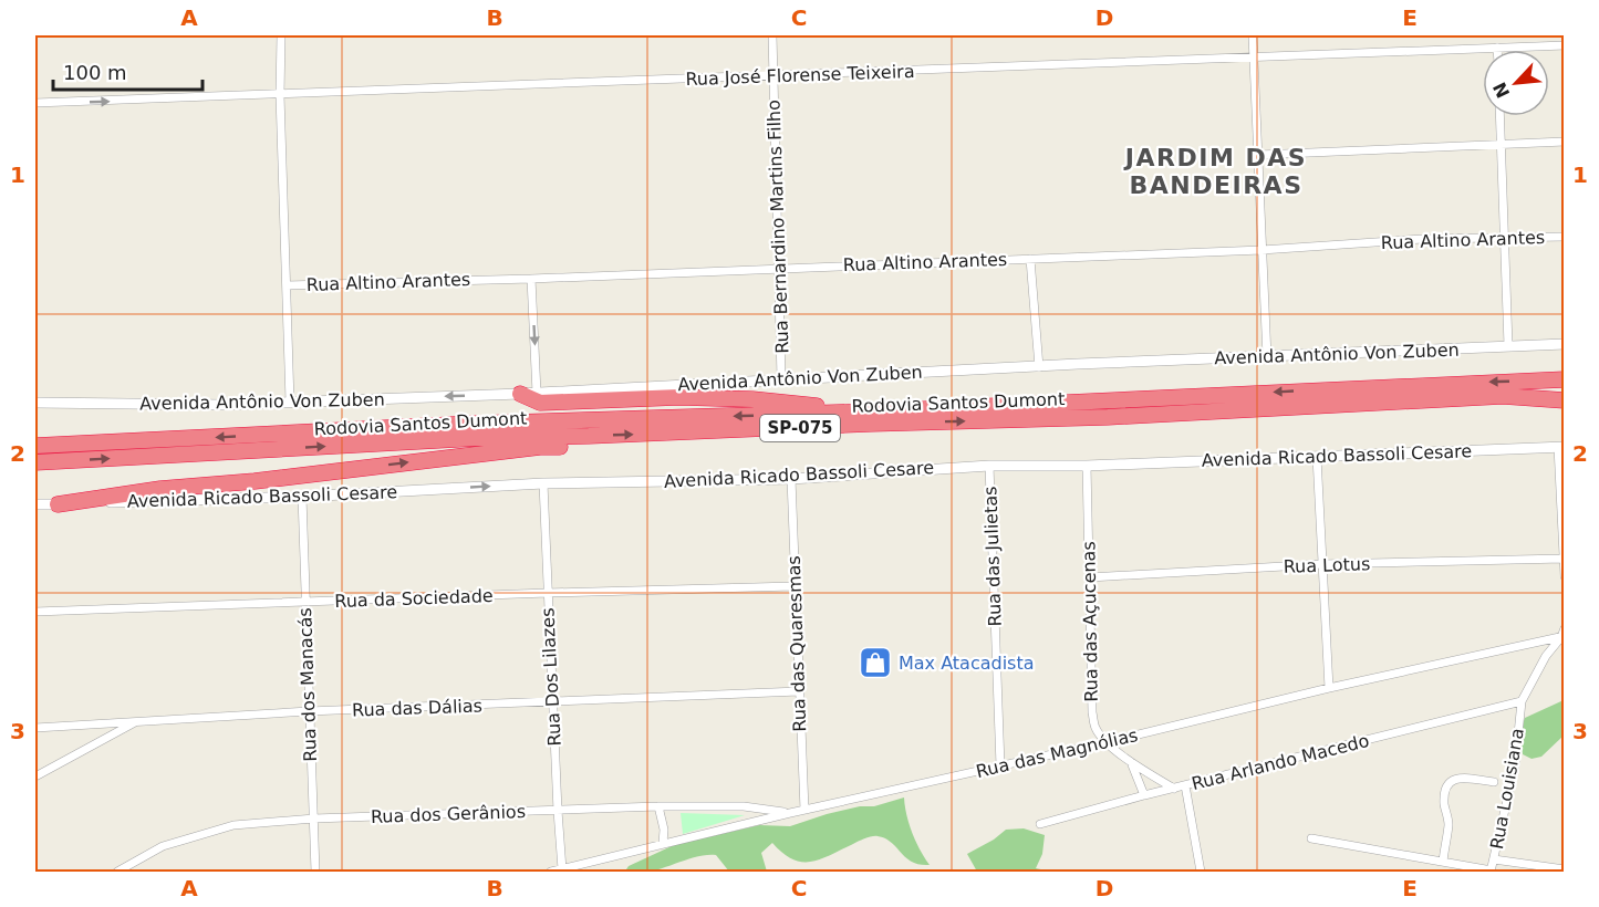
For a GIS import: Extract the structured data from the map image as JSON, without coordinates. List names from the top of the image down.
{
  "streets": {
    "highway": ["Rodovia Santos Dumont", "SP-075"],
    "street": [
      "Rua José Florense Teixeira",
      "Rua Bernardino Martins Filho",
      "Rua Altino Arantes",
      "Avenida Antônio Von Zuben",
      "Avenida Ricado Bassoli Cesare",
      "Rua das Julietas",
      "Rua Lotus",
      "Rua da Sociedade",
      "Rua das Açucenas",
      "Rua das Quaresmas",
      "Rua Dos Lilazes",
      "Rua dos Manacás",
      "Rua das Dálias",
      "Rua das Magnólias",
      "Rua Arlando Macedo",
      "Rua Louisiana",
      "Rua dos Gerânios"
    ]
  },
  "crossings": [
    ["Rua José Florense Teixeira", "Rua Bernardino Martins Filho"],
    ["Rua Bernardino Martins Filho", "Rua Altino Arantes"],
    ["Rua Bernardino Martins Filho", "Avenida Antônio Von Zuben"],
    ["Avenida Ricado Bassoli Cesare", "Rua das Julietas"],
    ["Avenida Ricado Bassoli Cesare", "Rua das Açucenas"],
    ["Avenida Ricado Bassoli Cesare", "Rua das Quaresmas"],
    ["Avenida Ricado Bassoli Cesare", "Rua Dos Lilazes"],
    ["Avenida Ricado Bassoli Cesare", "Rua dos Manacás"],
    ["Rua das Julietas", "Rua das Magnólias"],
    ["Rua Lotus", "Rua das Açucenas"],
    ["Rua da Sociedade", "Rua das Quaresmas"],
    ["Rua da Sociedade", "Rua Dos Lilazes"],
    ["Rua da Sociedade", "Rua dos Manacás"],
    ["Rua das Açucenas", "Rua das Magnólias"],
    ["Rua das Açucenas", "Rua Arlando Macedo"],
    ["Rua das Quaresmas", "Rua das Dálias"],
    ["Rua das Quaresmas", "Rua das Magnólias"],
    ["Rua Dos Lilazes", "Rua das Dálias"],
    ["Rua Dos Lilazes", "Rua das Magnólias"],
    ["Rua Dos Lilazes", "Rua dos Gerânios"],
    ["Rua dos Manacás", "Rua das Dálias"],
    ["Rua dos Manacás", "Rua dos Gerânios"],
    ["Rua das Magnólias", "Rua Louisiana"],
    ["Rua das Magnólias", "Rua dos Gerânios"],
    ["Rua Arlando Macedo", "Rua Louisiana"]
  ],
  "districts": ["JARDIM DAS BANDEIRAS"],
  "places": {
    "shop": ["Max Atacadista"]
  },
  "scale_bar": "100 m",
  "north": "bottom left",
  "grid": {
    "columns": [
      "A",
      "B",
      "C",
      "D",
      "E"
    ],
    "rows": ["1", "2", "3"]
  }
}
